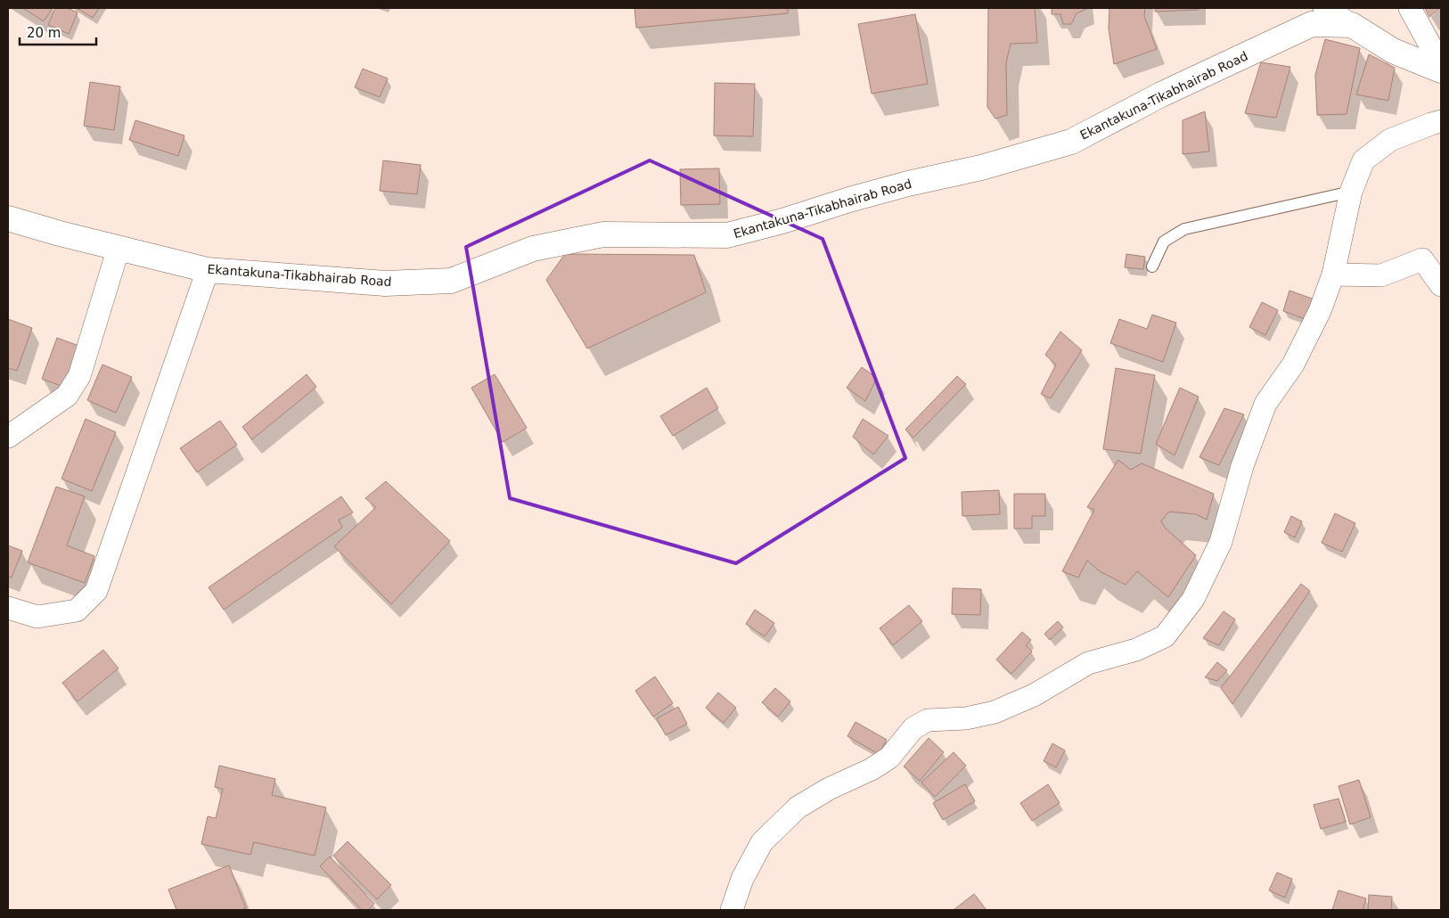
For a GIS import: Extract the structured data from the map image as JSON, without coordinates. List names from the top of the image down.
{
  "streets": {
    "main road": ["Ekantakuna-Tikabhairab Road"]
  },
  "scale_bar": "20 m"
}
